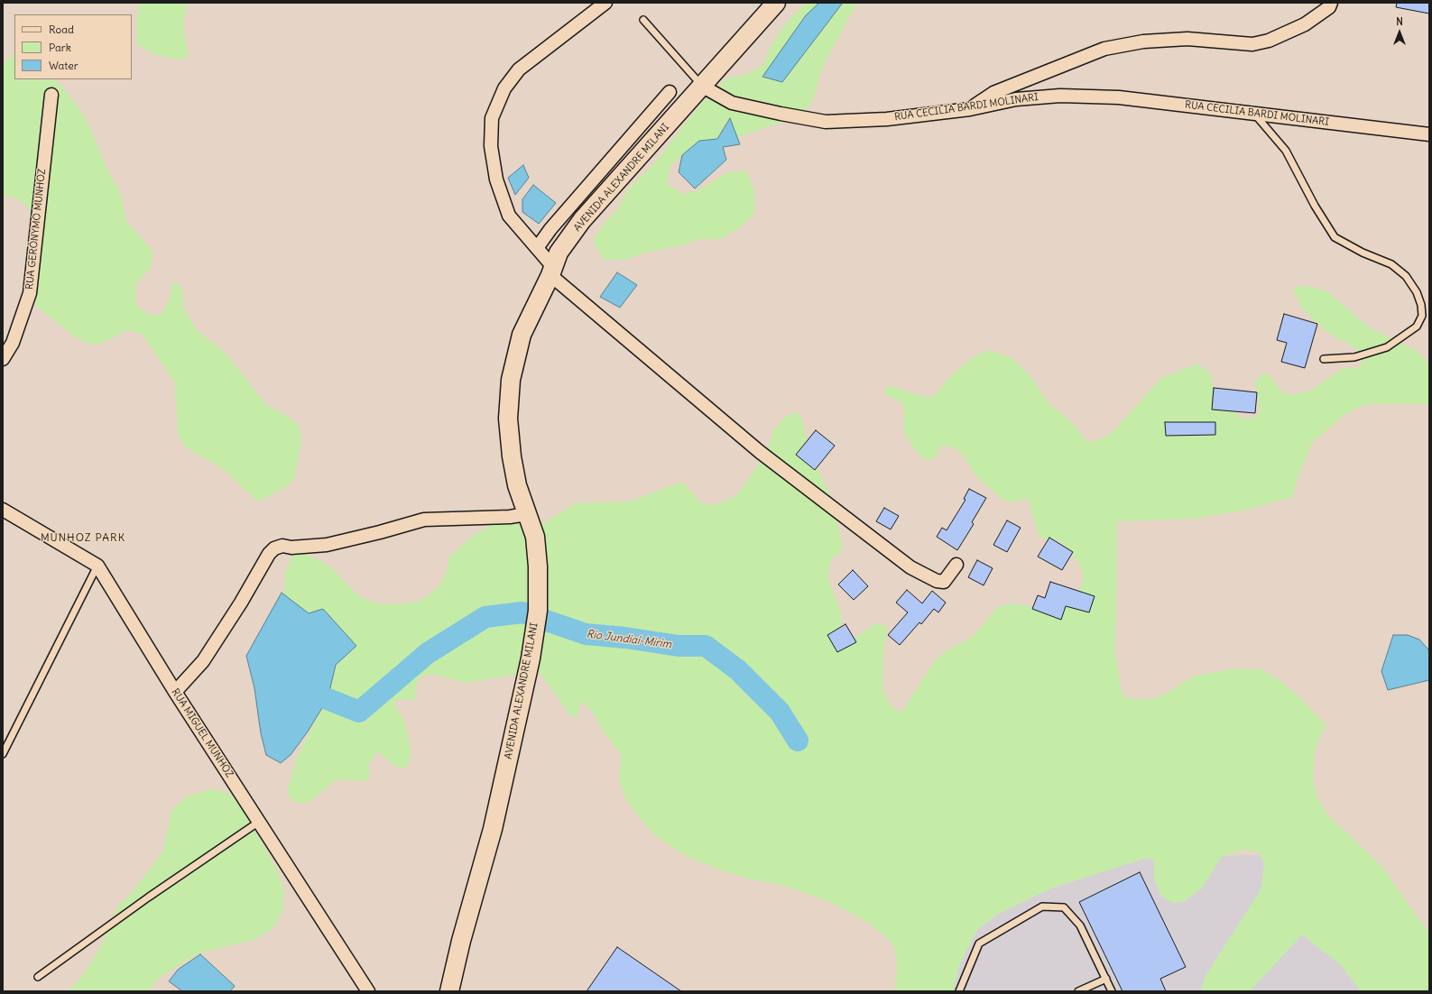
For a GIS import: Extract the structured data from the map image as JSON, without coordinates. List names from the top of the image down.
{
  "streets": {
    "street": [
      "RUA CECILIA BARDI MOLINARI",
      "AVENIDA ALEXANDRE MILANI",
      "RUA GERÔNYMO MUNHOZ",
      "RUA MIGUEL MUNHOZ"
    ]
  },
  "crossings": [
    ["RUA CECILIA BARDI MOLINARI", "AVENIDA ALEXANDRE MILANI"]
  ],
  "districts": ["MUNHOZ PARK"],
  "water": ["Rio Jundiaí-Mirim"],
  "legend": ["Road", "Park", "Water"],
  "north": "top"
}
